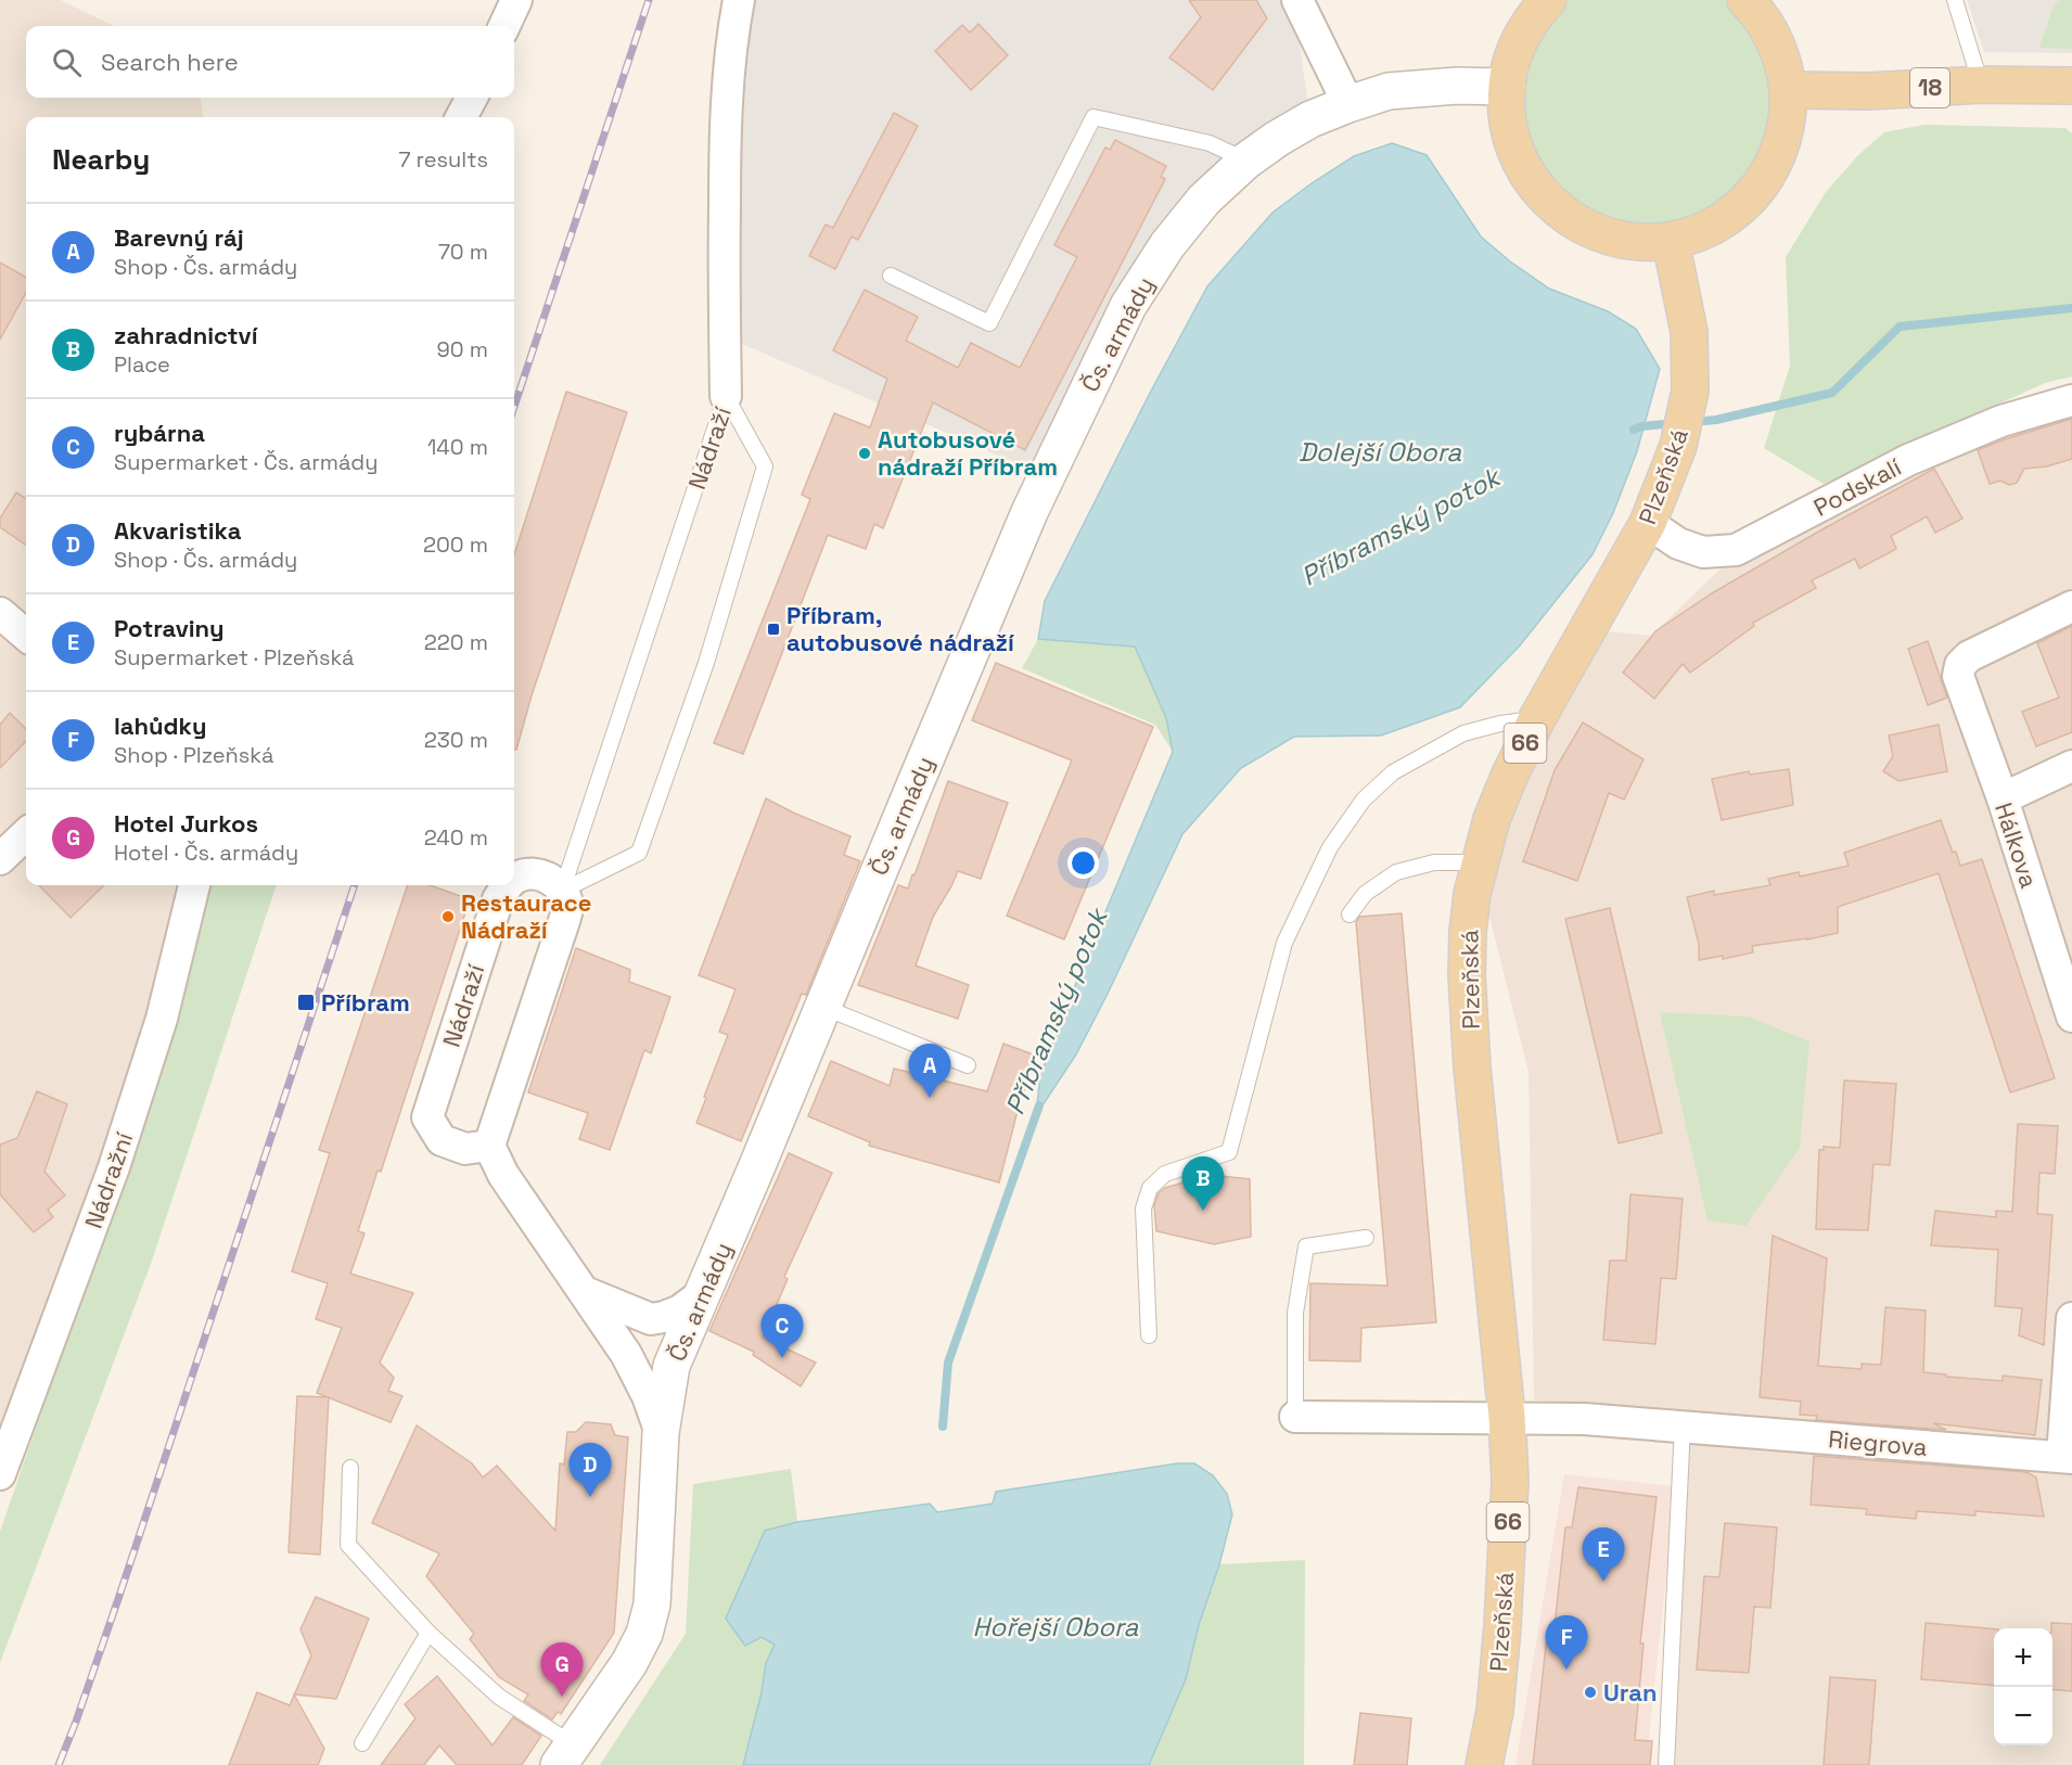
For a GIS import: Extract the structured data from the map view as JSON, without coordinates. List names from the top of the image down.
{
  "streets": {
    "main road": ["18", "Plzeňská", "66"],
    "street": [
      "Čs. armády",
      "Nádraží",
      "Podskalí",
      "Hálkova",
      "Nádražní",
      "Riegrova"
    ]
  },
  "crossings": [
    ["Plzeňská", "Podskalí"],
    ["Plzeňská", "Riegrova"]
  ],
  "water": ["Dolejší Obora", "Příbramský potok", "Hořejší Obora"],
  "places": {
    "other": ["Autobusové nádraží Příbram", "Restaurace Nádraží", "Uran"],
    "transit": ["Příbram, autobusové nádraží", "Příbram"]
  },
  "page": {
    "search": "Search here",
    "heading": ["Nearby", "7 results"],
    "list": [
      {
        "mark": "A",
        "name": "Barevný ráj",
        "note": "Shop · Čs. armády",
        "value": "70 m"
      },
      {
        "mark": "B",
        "name": "zahradnictví",
        "note": "Place",
        "value": "90 m"
      },
      {
        "mark": "C",
        "name": "rybárna",
        "note": "Supermarket · Čs. armády",
        "value": "140 m"
      },
      {
        "mark": "D",
        "name": "Akvaristika",
        "note": "Shop · Čs. armády",
        "value": "200 m"
      },
      {
        "mark": "E",
        "name": "Potraviny",
        "note": "Supermarket · Plzeňská",
        "value": "220 m"
      },
      {
        "mark": "F",
        "name": "lahůdky",
        "note": "Shop · Plzeňská",
        "value": "230 m"
      },
      {
        "mark": "G",
        "name": "Hotel Jurkos",
        "note": "Hotel · Čs. armády",
        "value": "240 m"
      }
    ],
    "pins": [
      "A",
      "B",
      "C",
      "D",
      "E",
      "F",
      "G"
    ],
    "map_buttons": ["+", "−"]
  }
}
